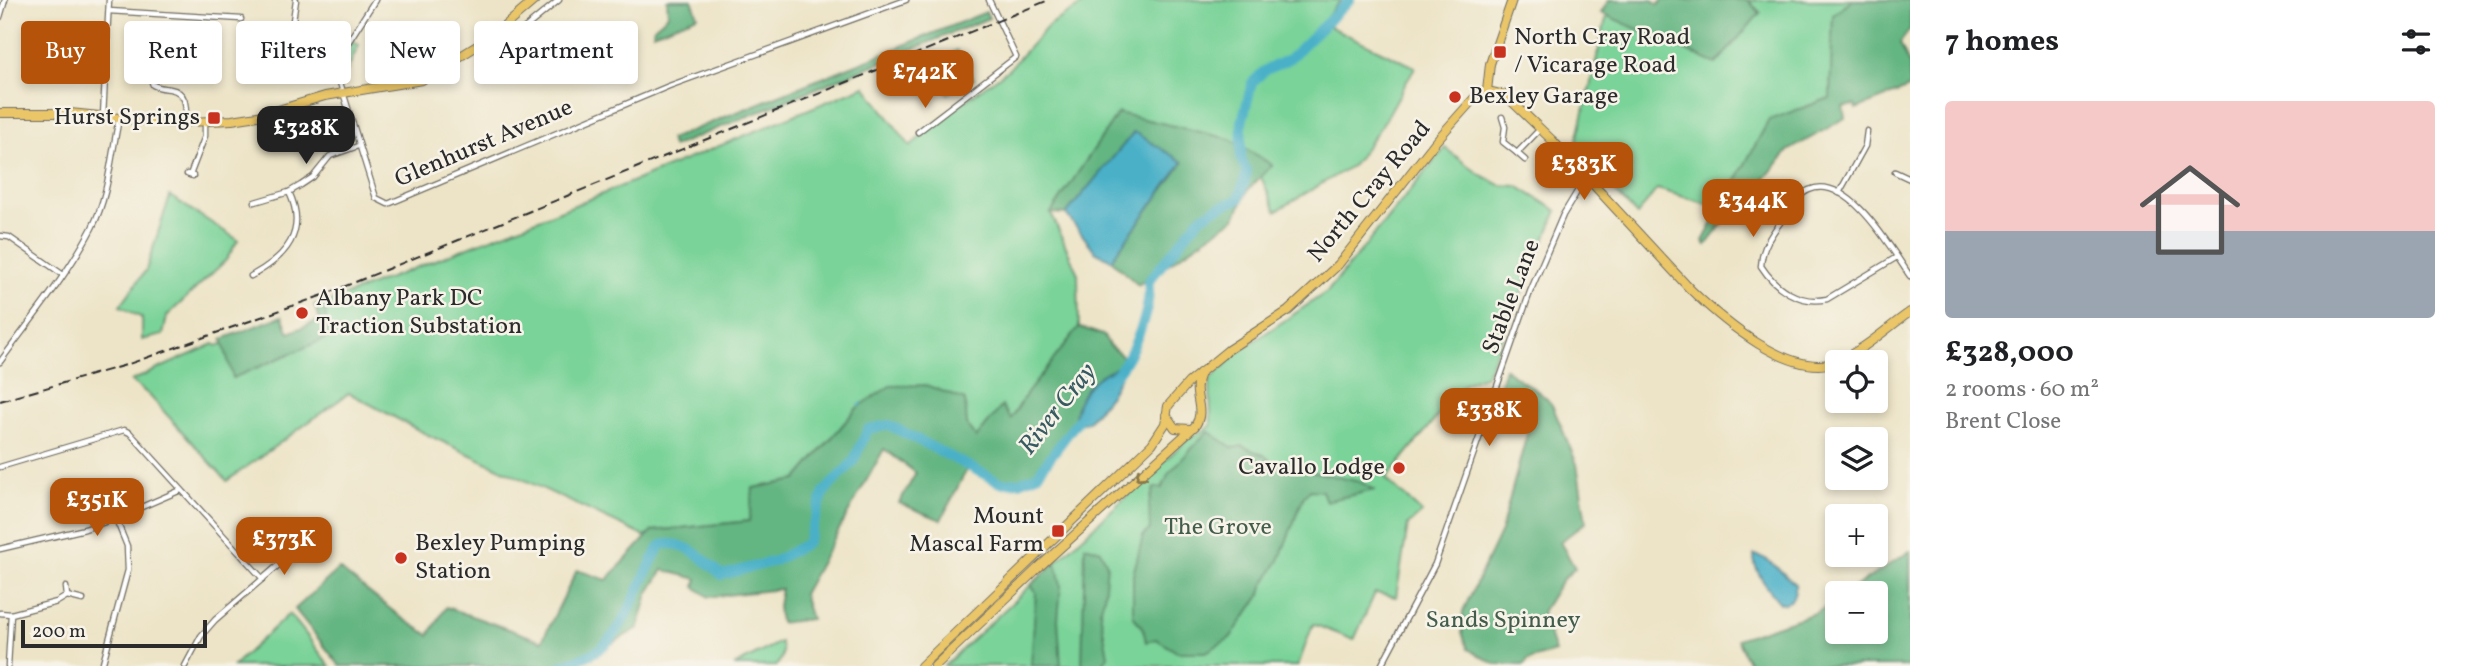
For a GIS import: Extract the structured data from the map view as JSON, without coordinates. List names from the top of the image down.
{
  "streets": {
    "main road": ["North Cray Road"],
    "street": ["Glenhurst Avenue", "Stable Lane"]
  },
  "water": ["River Cray"],
  "parks": ["The Grove", "Sands Spinney"],
  "places": {
    "transit": ["North Cray Road / Vicarage Road", "Hurst Springs", "Mount Mascal Farm"],
    "other": [
      "Bexley Garage",
      "Albany Park DC Traction Substation",
      "Cavallo Lodge",
      "Bexley Pumping Station"
    ]
  },
  "scale_bar": "200 m",
  "page": {
    "heading": "7 homes",
    "chip": [
      "Buy",
      "Rent",
      "Filters",
      "New",
      "Apartment"
    ],
    "price": [
      "£742K",
      "£328K",
      "£383K",
      "£344K",
      "£338K",
      "£351K",
      "£373K"
    ],
    "list": [
      {
        "name": "£328,000",
        "note": "2 rooms · 60 m² · Brent Close"
      }
    ],
    "map_buttons": ["+", "−"],
    "scale": "200 m"
  }
}
